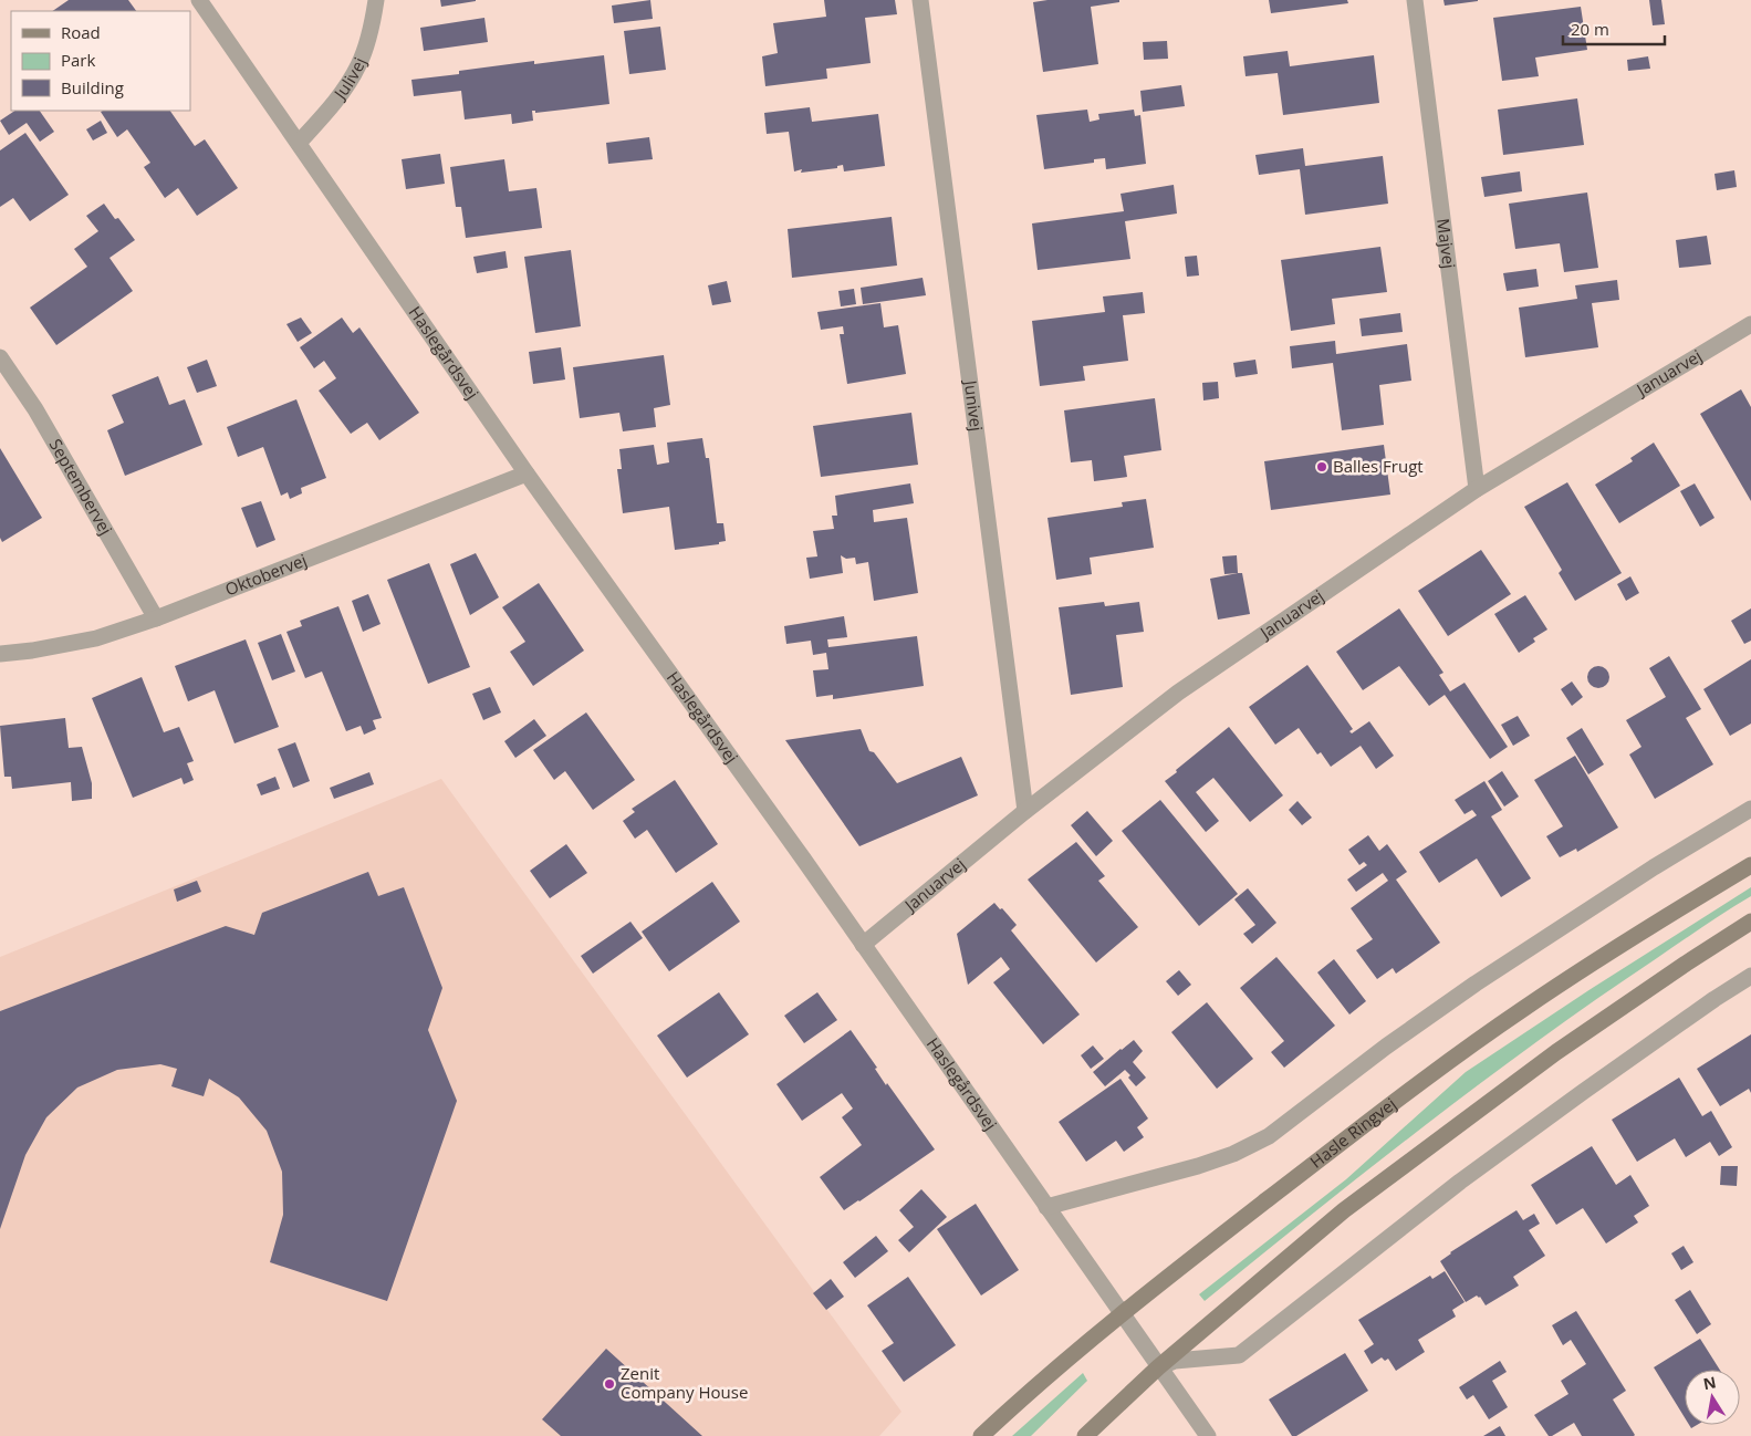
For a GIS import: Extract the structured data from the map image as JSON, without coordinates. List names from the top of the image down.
{
  "streets": {
    "main road": ["Hasle Ringvej"],
    "street": [
      "Julivej",
      "Majvej",
      "Haslegårdsvej",
      "Januarvej",
      "Junivej",
      "Septembervej",
      "Oktobervej"
    ]
  },
  "crossings": [
    ["Julivej", "Haslegårdsvej"],
    ["Majvej", "Januarvej"],
    ["Haslegårdsvej", "Januarvej"],
    ["Haslegårdsvej", "Oktobervej"],
    ["Haslegårdsvej", "Hasle Ringvej"],
    ["Januarvej", "Junivej"],
    ["Septembervej", "Oktobervej"]
  ],
  "places": ["Balles Frugt", "Zenit Company House"],
  "legend": ["Road", "Park", "Building"],
  "scale_bar": "20 m",
  "north": "top"
}
